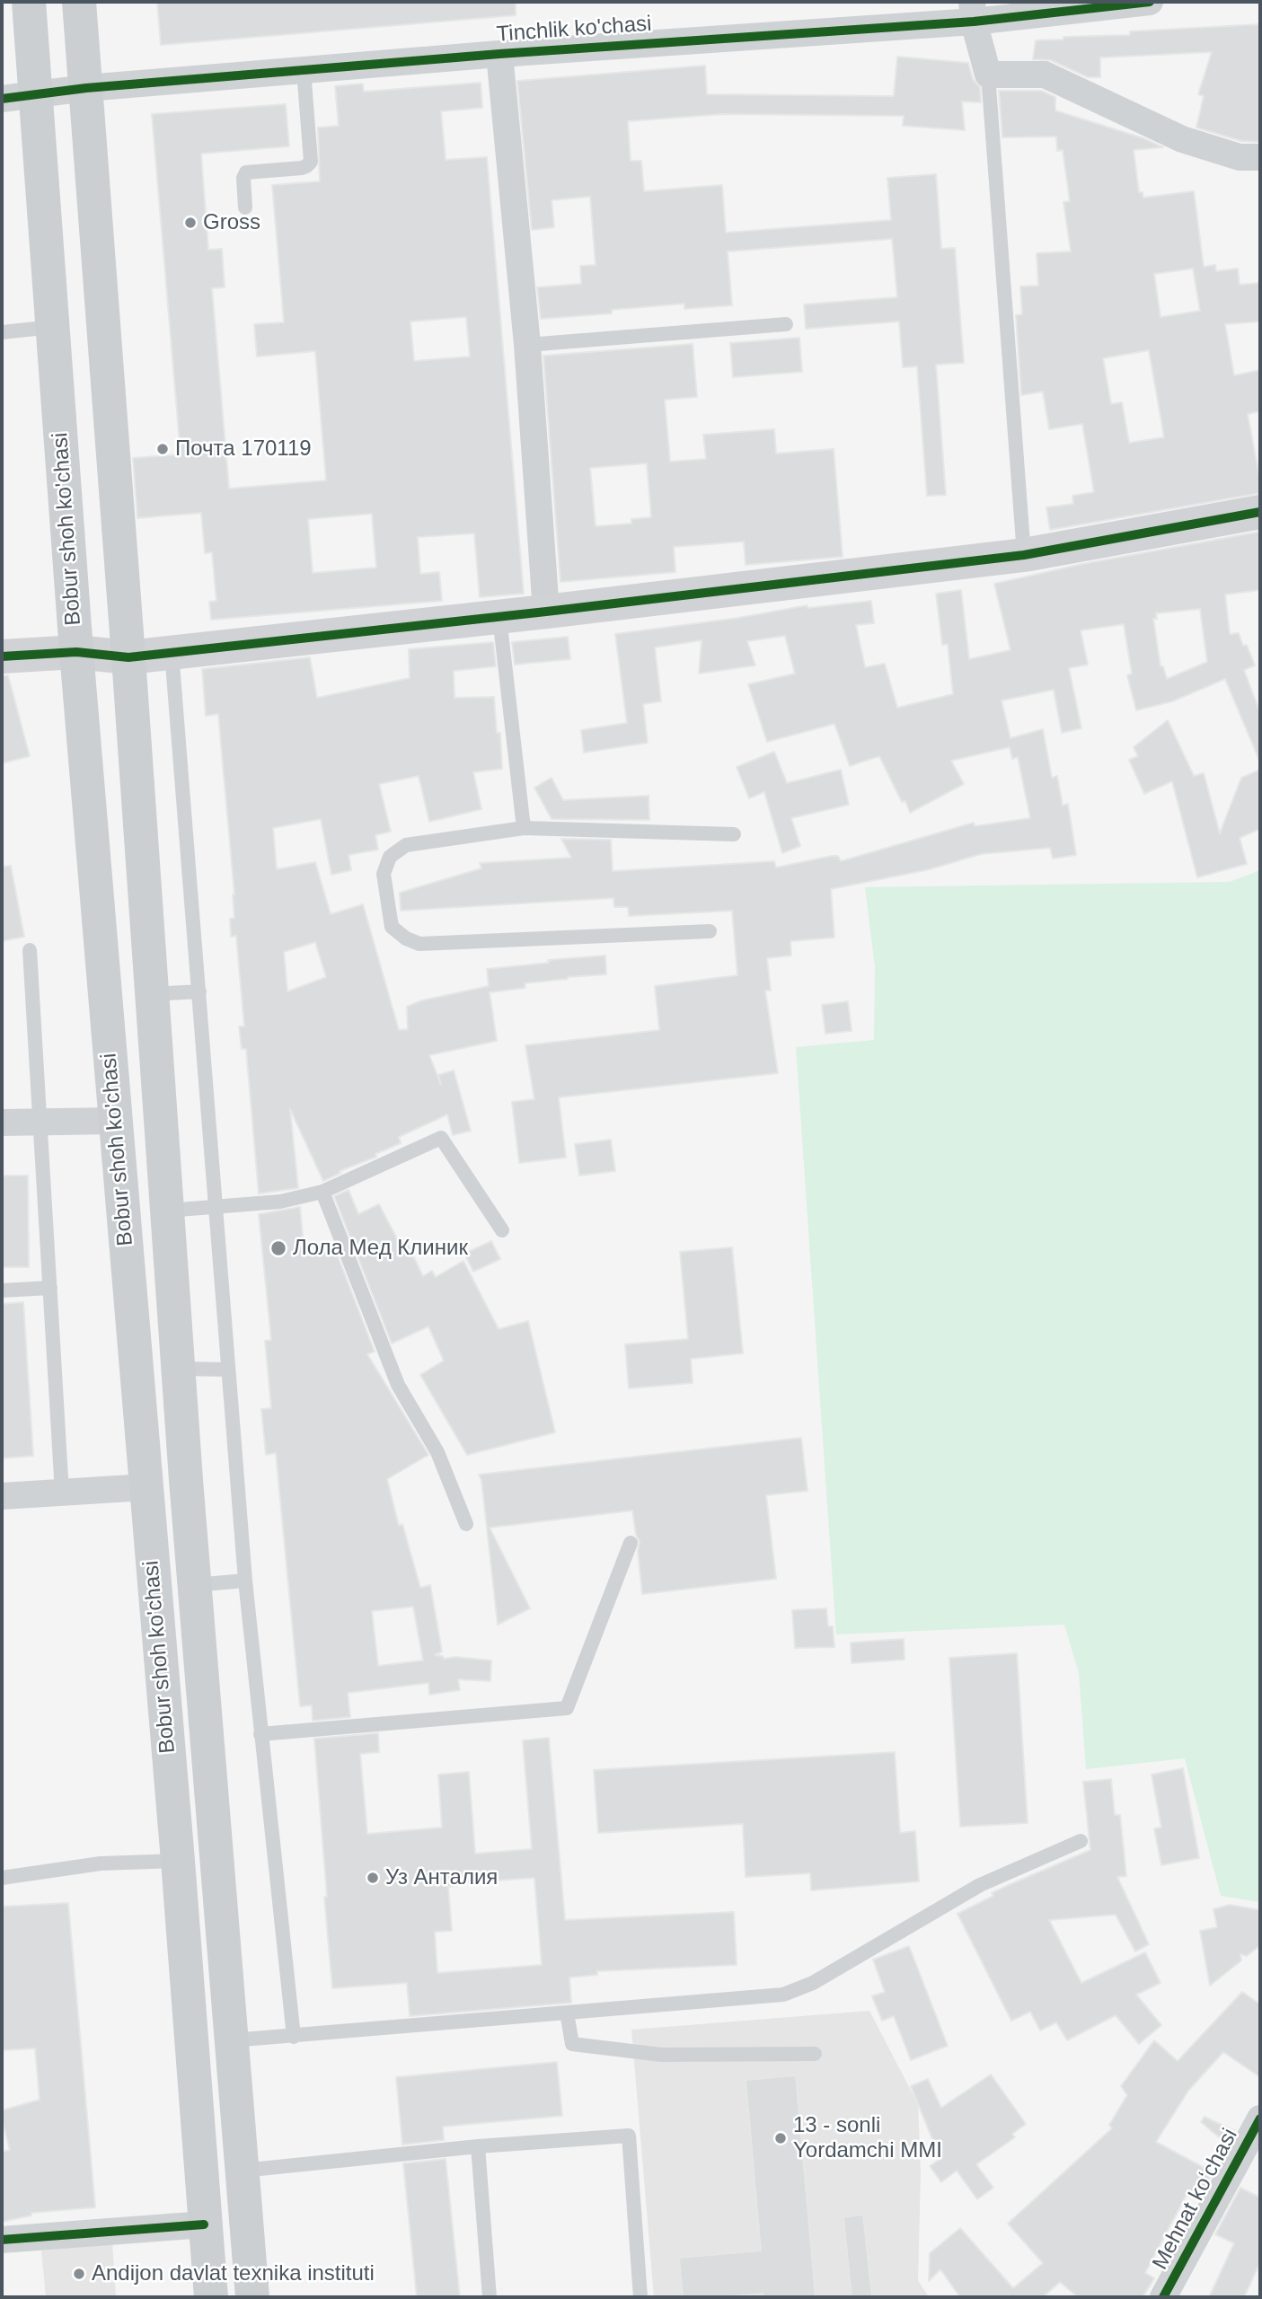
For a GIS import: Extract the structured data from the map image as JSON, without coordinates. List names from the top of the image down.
{
  "streets": {
    "main road": ["Bobur shoh ko'chasi"],
    "street": ["Tinchlik ko'chasi", "Mehnat koʻchasi"]
  },
  "crossings": [
    ["Tinchlik ko'chasi", "Bobur shoh ko'chasi"]
  ],
  "places": [
    "Gross",
    "Почта 170119",
    "Лола Мед Клиник",
    "Уз Анталия",
    "13 - sonli Yordamchi MMI",
    "Andijon davlat texnika instituti"
  ]
}
